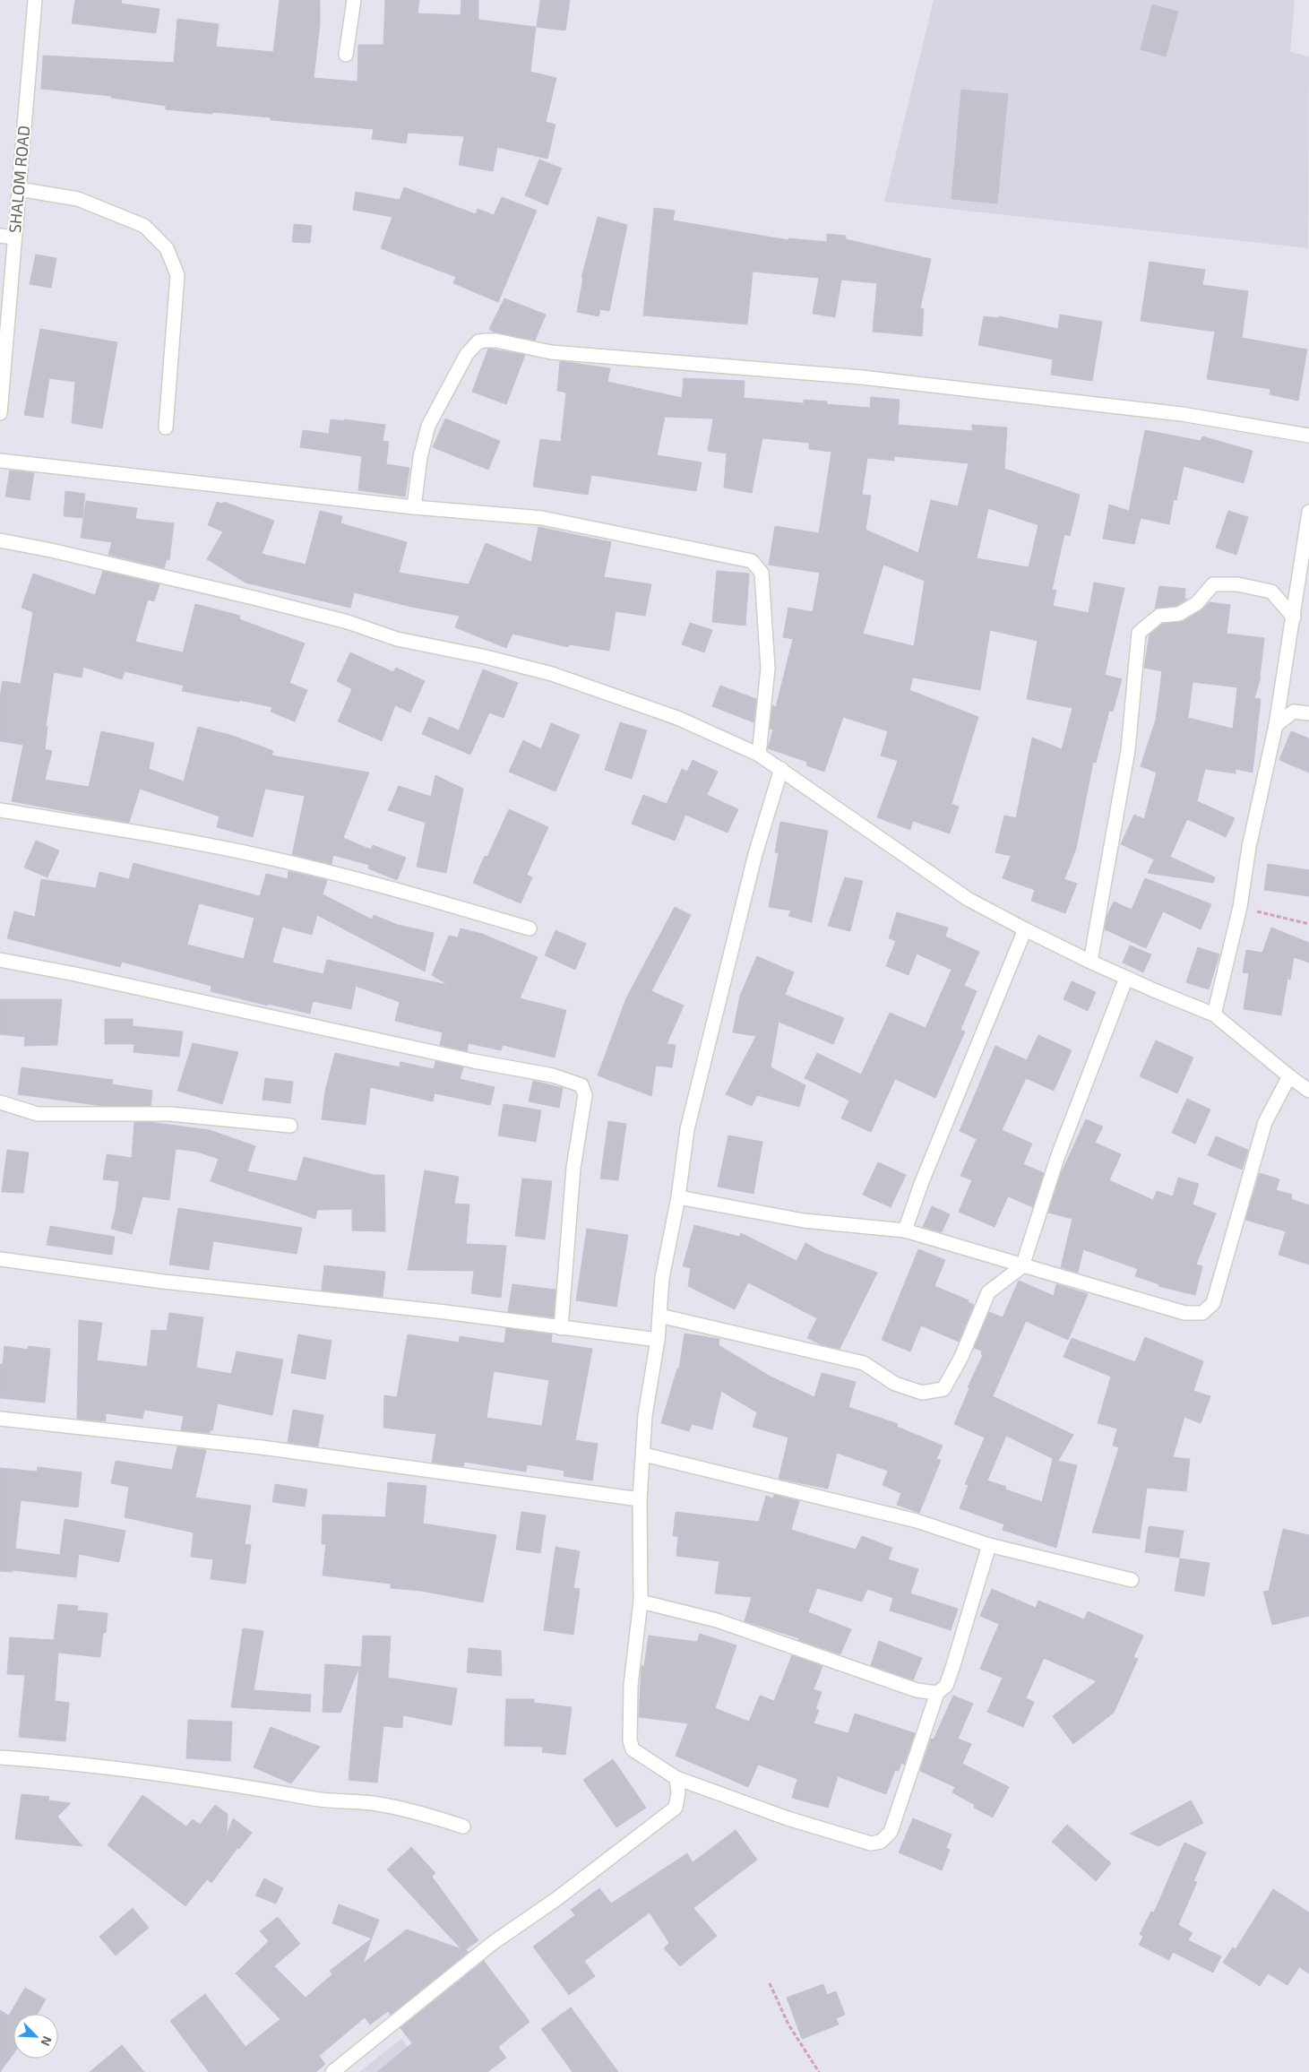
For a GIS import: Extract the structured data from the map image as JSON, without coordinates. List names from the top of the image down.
{
  "streets": {
    "street": ["SHALOM ROAD"]
  },
  "north": "bottom right"
}
